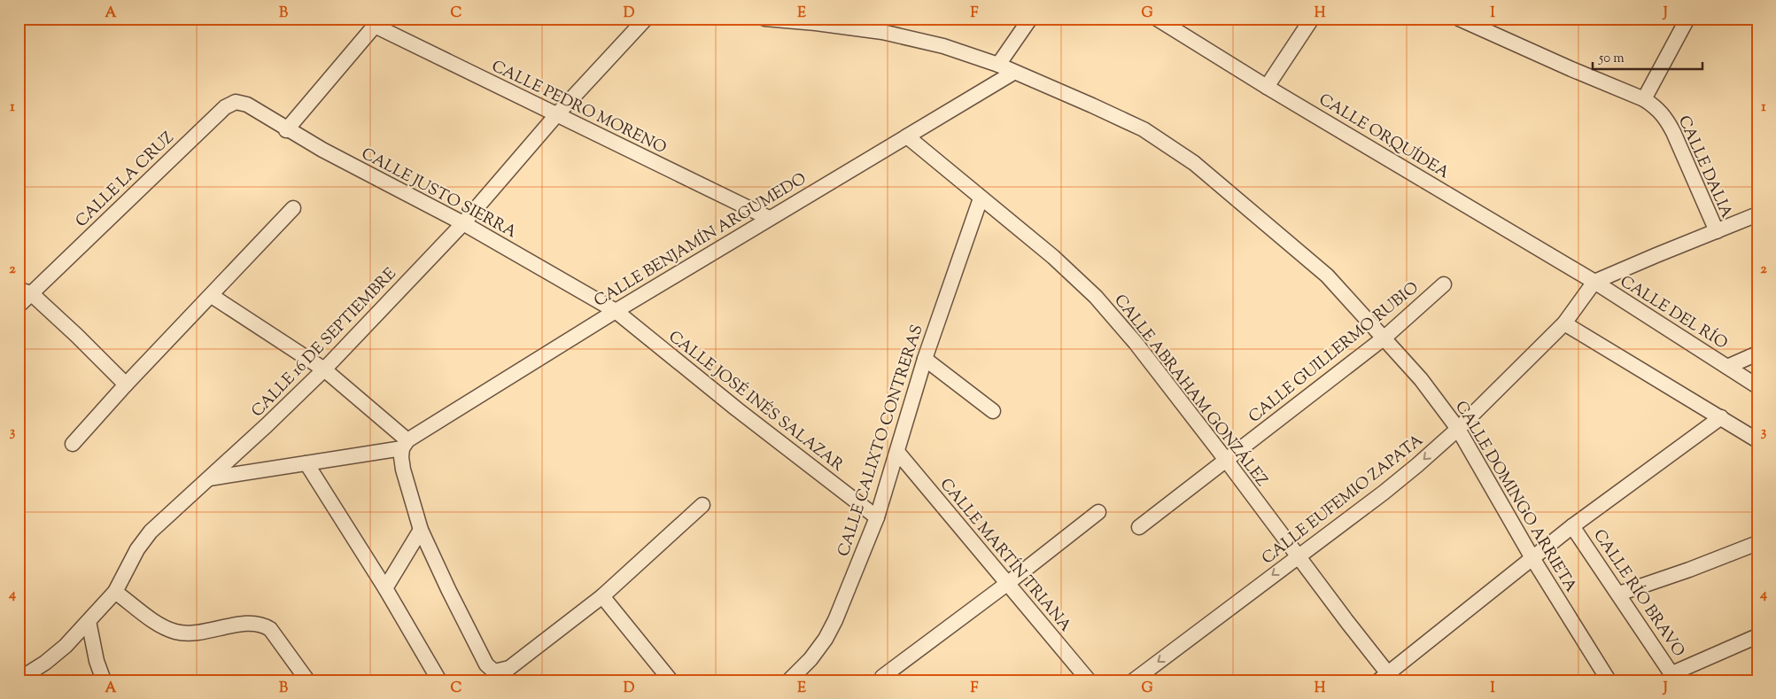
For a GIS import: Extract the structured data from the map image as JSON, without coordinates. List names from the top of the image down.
{
  "streets": {
    "street": [
      "CALLE PEDRO MORENO",
      "CALLE ORQUÍDEA",
      "CALLE DALIA",
      "CALLE LA CRUZ",
      "CALLE JUSTO SIERRA",
      "CALLE BENJAMÍN ARGUMEDO",
      "CALLE DEL RÍO",
      "CALLE 16 DE SEPTIEMBRE",
      "CALLE GUILLERMO RUBIO",
      "CALLE ABRAHAM GONZÁLEZ",
      "CALLE JOSÉ INÉS SALAZAR",
      "CALLE CALIXTO CONTRERAS",
      "CALLE DOMINGO ARRIETA",
      "CALLE EUFEMIO ZAPATA",
      "CALLE MARTÍN TRIANA",
      "CALLE RÍO BRAVO"
    ]
  },
  "crossings": [
    ["CALLE PEDRO MORENO", "CALLE BENJAMÍN ARGUMEDO"],
    ["CALLE PEDRO MORENO", "CALLE 16 DE SEPTIEMBRE"],
    ["CALLE ORQUÍDEA", "CALLE DEL RÍO"],
    ["CALLE ORQUÍDEA", "CALLE EUFEMIO ZAPATA"],
    ["CALLE LA CRUZ", "CALLE JUSTO SIERRA"],
    ["CALLE JUSTO SIERRA", "CALLE BENJAMÍN ARGUMEDO"],
    ["CALLE JUSTO SIERRA", "CALLE 16 DE SEPTIEMBRE"],
    ["CALLE JUSTO SIERRA", "CALLE JOSÉ INÉS SALAZAR"],
    ["CALLE BENJAMÍN ARGUMEDO", "CALLE ABRAHAM GONZÁLEZ"],
    ["CALLE BENJAMÍN ARGUMEDO", "CALLE JOSÉ INÉS SALAZAR"],
    ["CALLE BENJAMÍN ARGUMEDO", "CALLE DOMINGO ARRIETA"],
    ["CALLE DEL RÍO", "CALLE EUFEMIO ZAPATA"],
    ["CALLE GUILLERMO RUBIO", "CALLE ABRAHAM GONZÁLEZ"],
    ["CALLE GUILLERMO RUBIO", "CALLE DOMINGO ARRIETA"],
    ["CALLE ABRAHAM GONZÁLEZ", "CALLE CALIXTO CONTRERAS"],
    ["CALLE ABRAHAM GONZÁLEZ", "CALLE EUFEMIO ZAPATA"],
    ["CALLE JOSÉ INÉS SALAZAR", "CALLE CALIXTO CONTRERAS"],
    ["CALLE CALIXTO CONTRERAS", "CALLE MARTÍN TRIANA"],
    ["CALLE DOMINGO ARRIETA", "CALLE EUFEMIO ZAPATA"]
  ],
  "one_way": ["CALLE EUFEMIO ZAPATA"],
  "scale_bar": "50 m",
  "grid": {
    "columns": [
      "A",
      "B",
      "C",
      "D",
      "E",
      "F",
      "G",
      "H",
      "I",
      "J"
    ],
    "rows": [
      "1",
      "2",
      "3",
      "4"
    ]
  }
}
